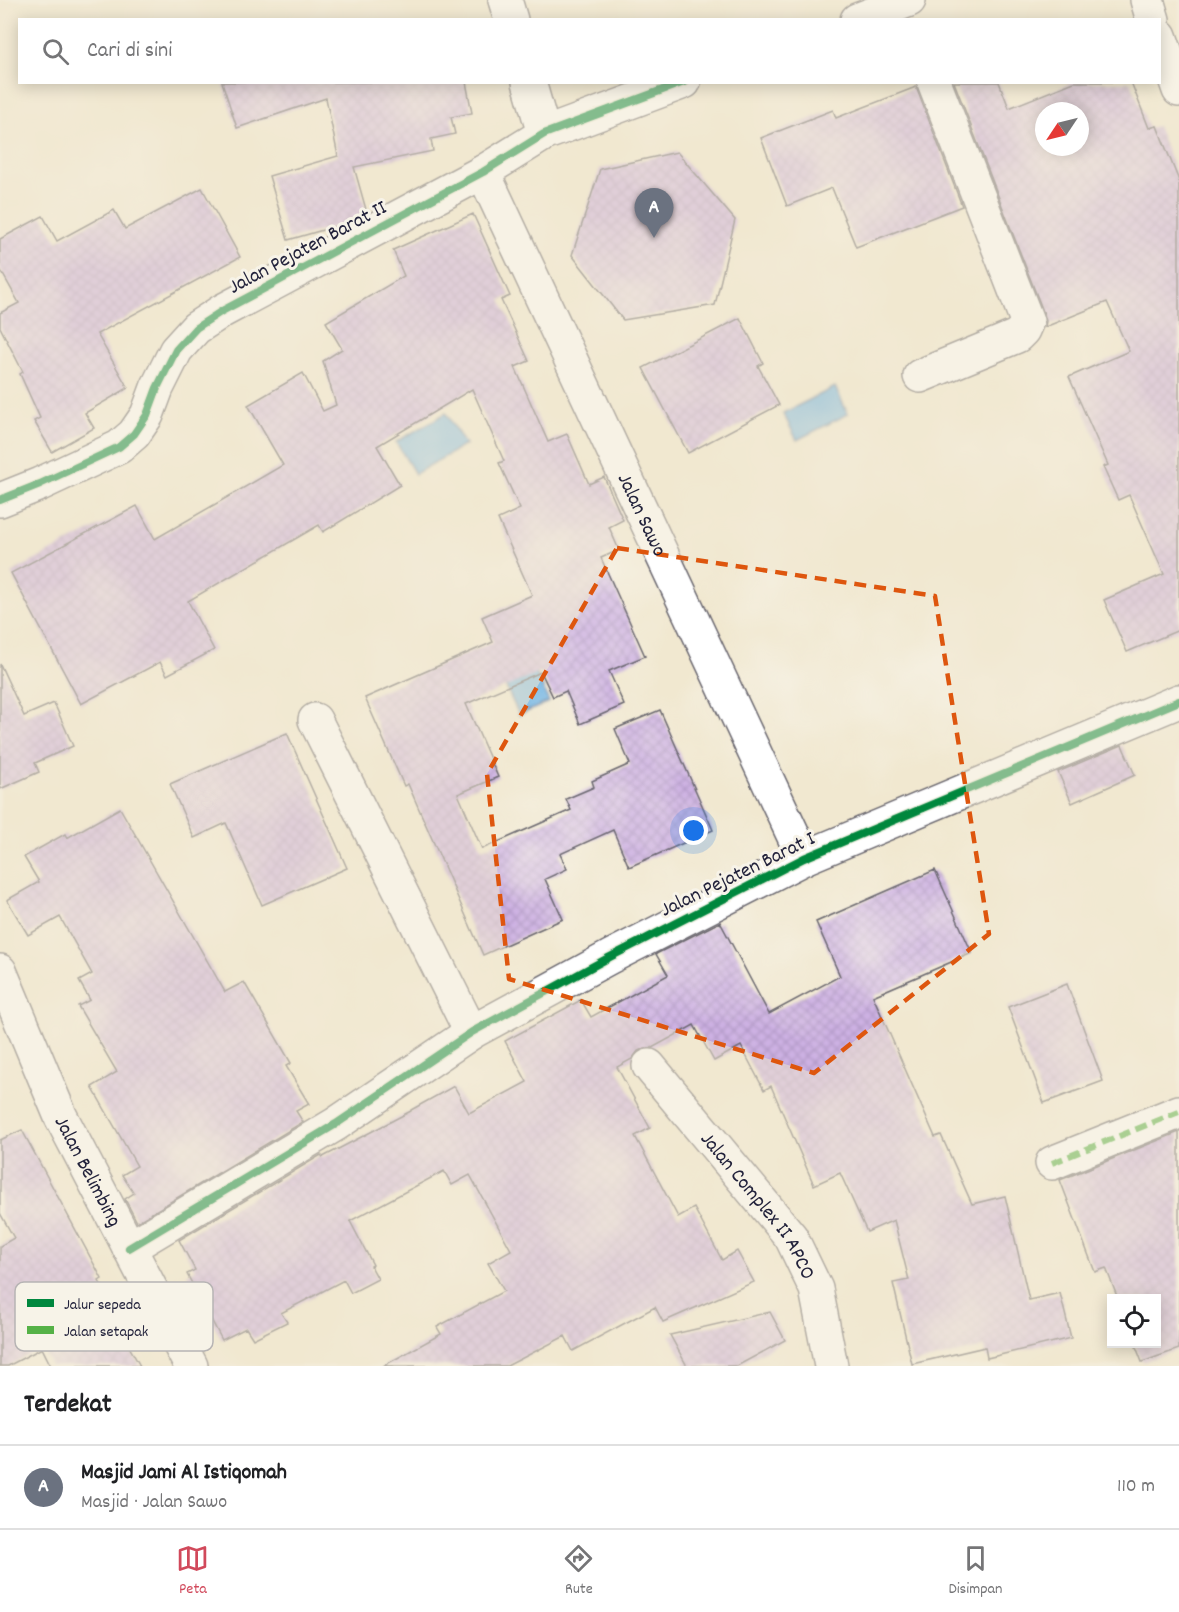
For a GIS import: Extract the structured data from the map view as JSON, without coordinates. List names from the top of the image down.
{
  "streets": {
    "street": [
      "Jalan Pejaten Barat II",
      "Jalan Sawo",
      "Jalan Pejaten Barat I",
      "Jalan Belimbing",
      "Jalan Complex II APCO"
    ]
  },
  "crossings": [
    ["Jalan Pejaten Barat II", "Jalan Sawo"],
    ["Jalan Sawo", "Jalan Pejaten Barat I"],
    ["Jalan Pejaten Barat I", "Jalan Belimbing"]
  ],
  "legend": ["Jalur sepeda", "Jalan setapak"],
  "north": "bottom left",
  "page": {
    "search": "Cari di sini",
    "pins": "A",
    "heading": "Terdekat",
    "list": [
      {
        "mark": "A",
        "name": "Masjid Jami Al Istiqomah",
        "note": "Masjid · Jalan Sawo",
        "value": "110 m"
      }
    ],
    "nav": ["Peta", "Rute", "Disimpan"]
  }
}
